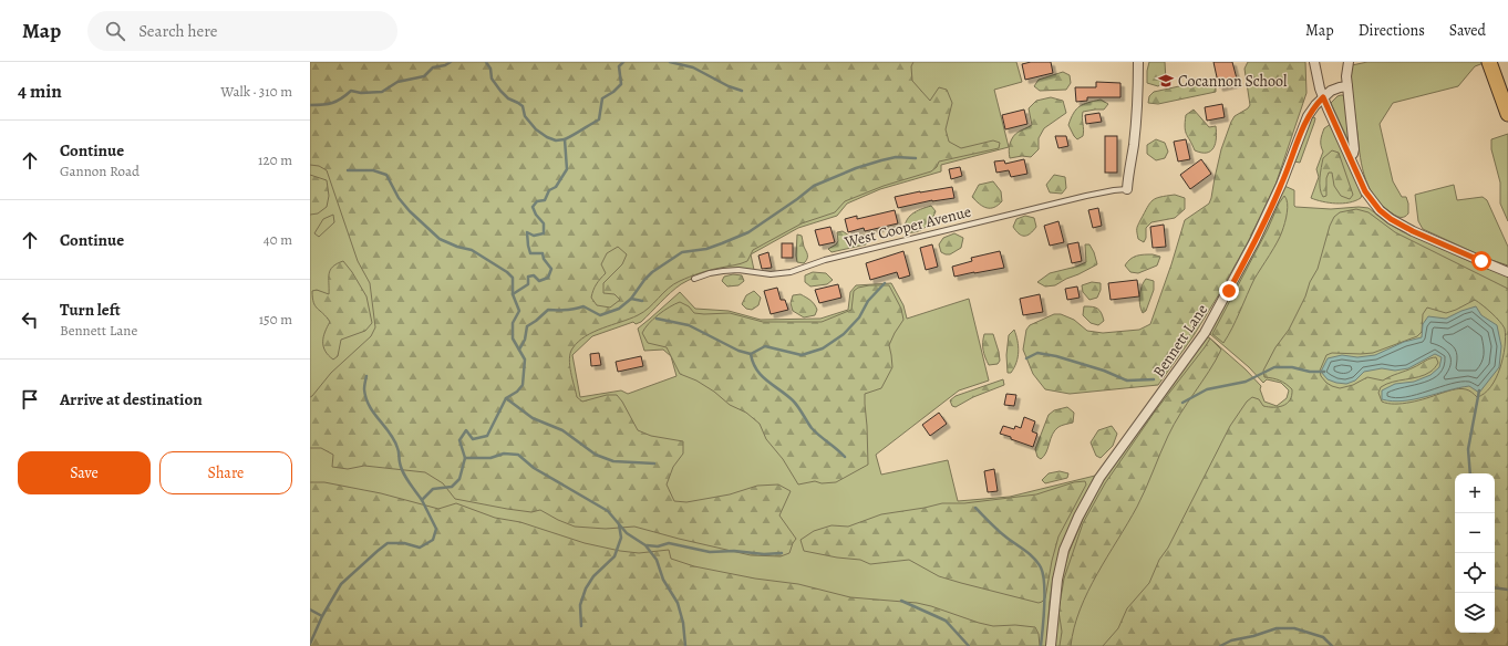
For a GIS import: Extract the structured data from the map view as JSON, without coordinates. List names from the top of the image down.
{
  "streets": {
    "street": ["Bennett Lane"],
    "lane": ["West Cooper Avenue"]
  },
  "places": {
    "school or university": ["Cocannon School"]
  },
  "page": {
    "header": "Map",
    "search": "Search here",
    "nav": ["Map", "Directions", "Saved"],
    "heading": ["4 min", "Walk · 310 m"],
    "list": [
      ["Continue", "Gannon Road", "120 m"],
      ["Continue", "40 m"],
      ["Turn left", "Bennett Lane", "150 m"],
      "Arrive at destination"
    ],
    "buttons": ["Save", "Share"],
    "map_buttons": ["+", "−"]
  }
}
